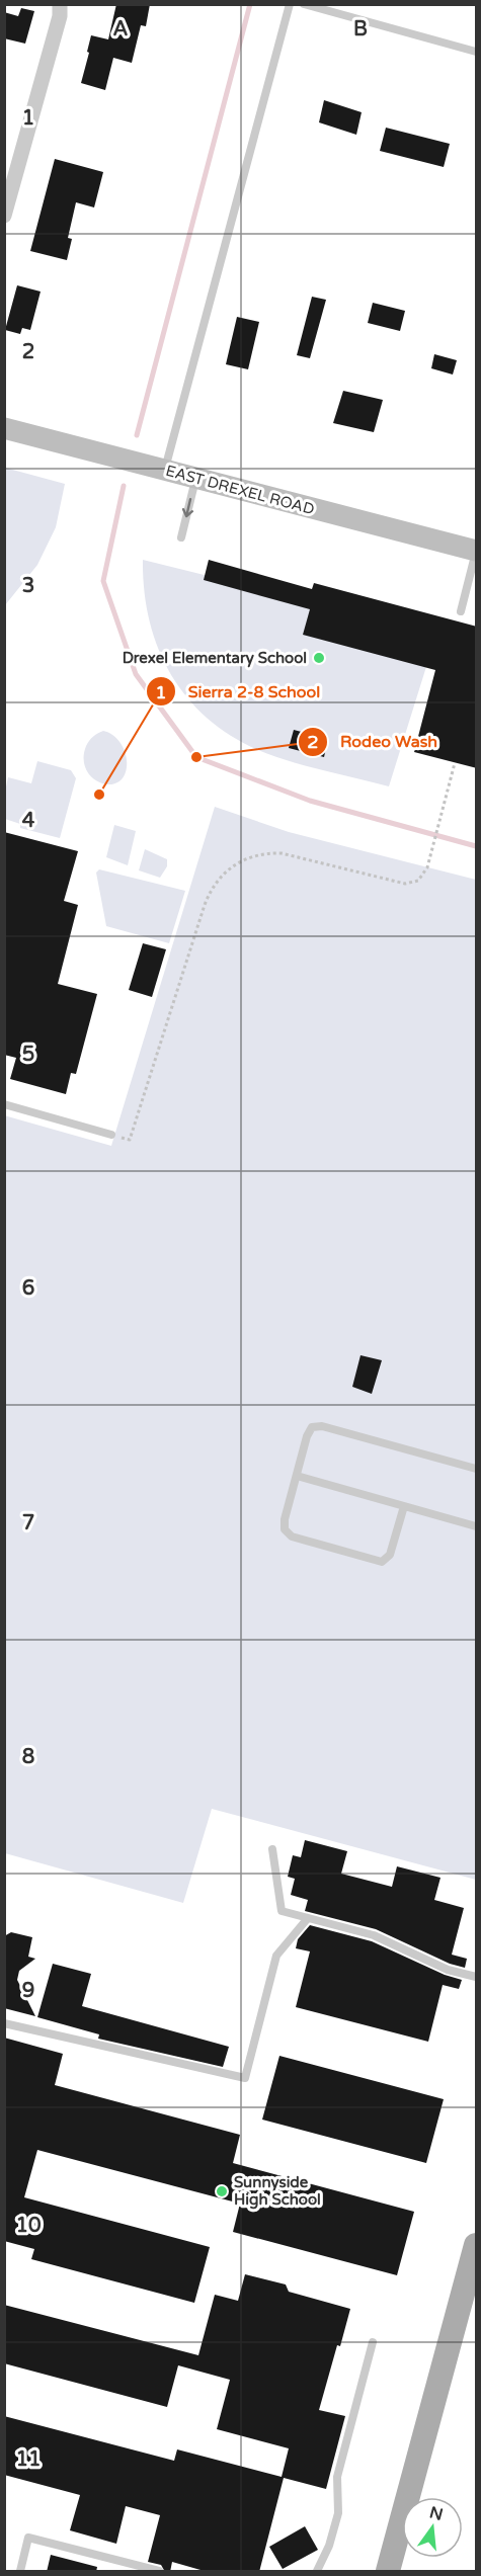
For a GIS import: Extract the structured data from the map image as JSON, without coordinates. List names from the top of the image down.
{
  "streets": {
    "street": ["EAST DREXEL ROAD"]
  },
  "places": [
    "Drexel Elementary School",
    "Rodeo Wash",
    "Sierra 2-8 School",
    "Sunnyside High School"
  ],
  "north": "top",
  "grid": {
    "columns": ["A", "B"],
    "rows": [
      "1",
      "2",
      "3",
      "4",
      "5",
      "6",
      "7",
      "8",
      "9",
      "10",
      "11"
    ]
  }
}
